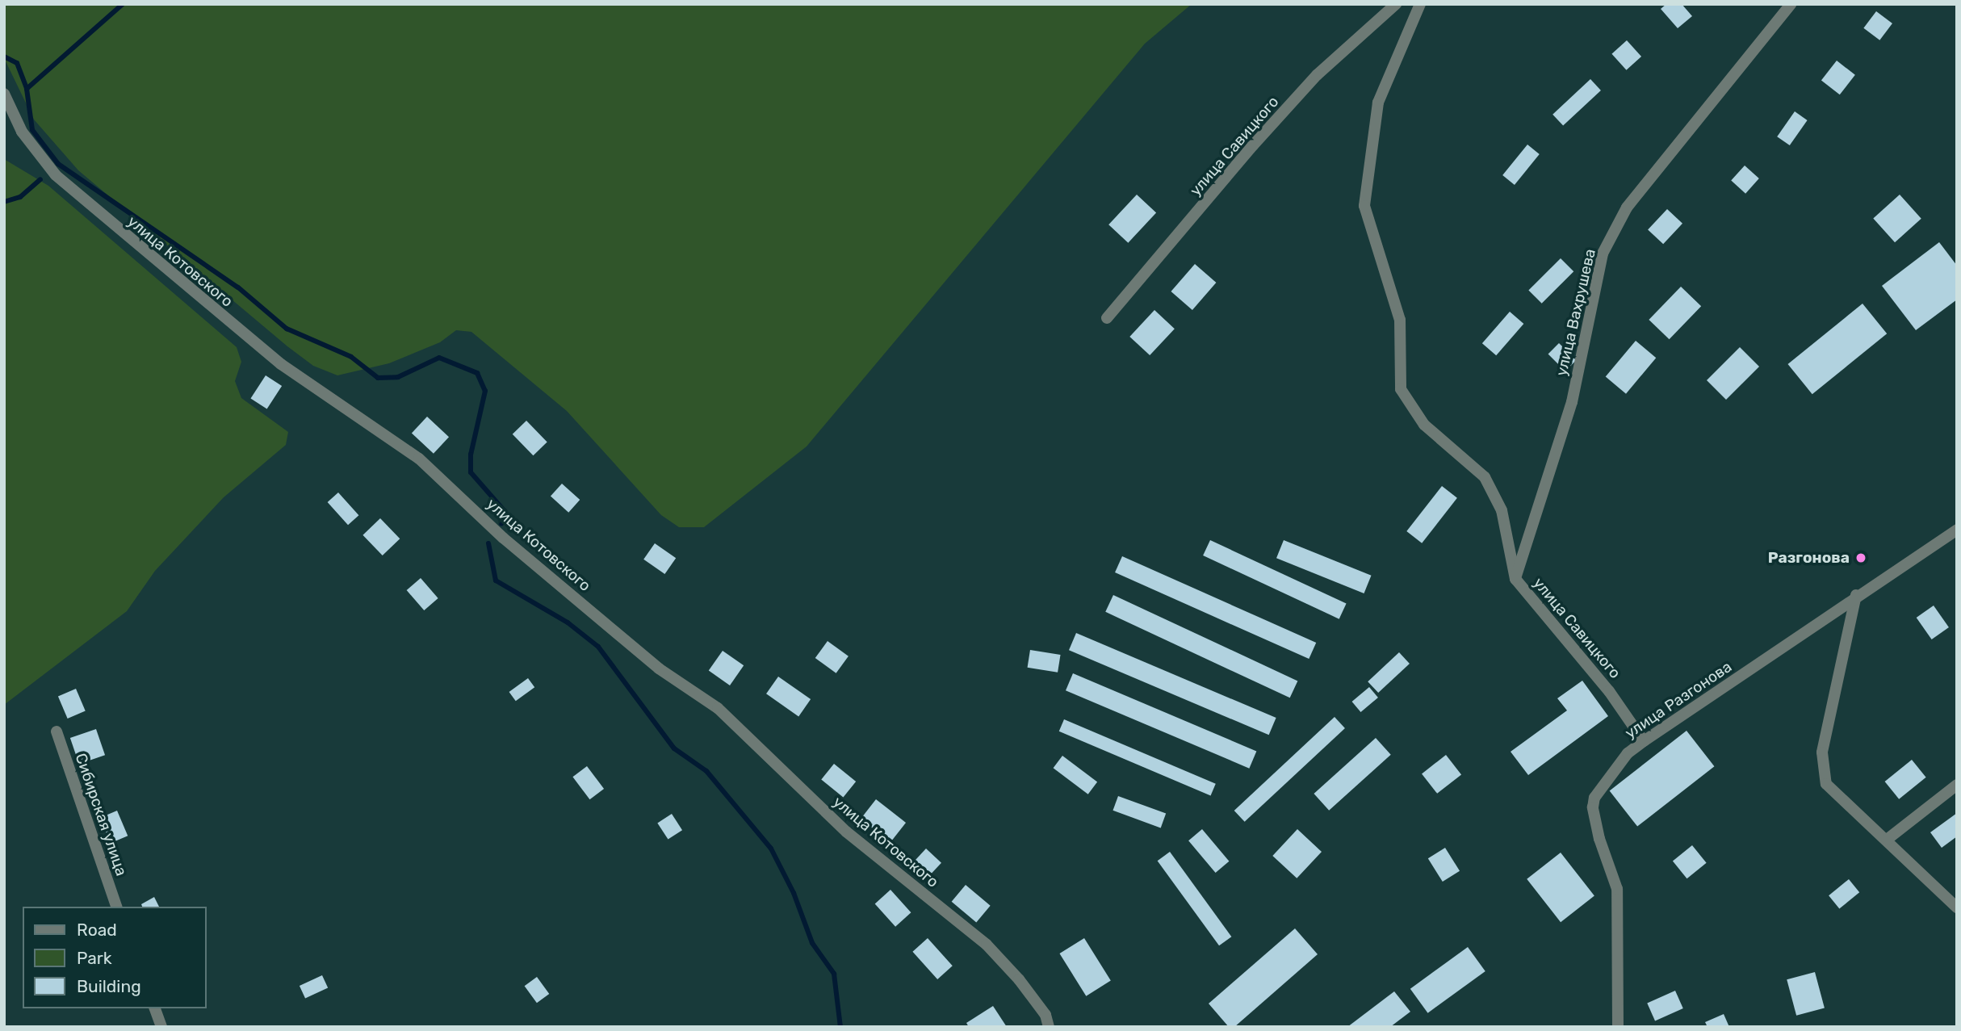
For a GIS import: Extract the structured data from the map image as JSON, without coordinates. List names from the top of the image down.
{
  "streets": {
    "street": [
      "улица Савицкого",
      "улица Котовского",
      "улица Вахрушева",
      "улица Разгонова",
      "Сибирская улица"
    ]
  },
  "crossings": [
    ["улица Савицкого", "улица Вахрушева"],
    ["улица Савицкого", "улица Разгонова"]
  ],
  "places": ["Разгонова"],
  "legend": ["Road", "Park", "Building"]
}
